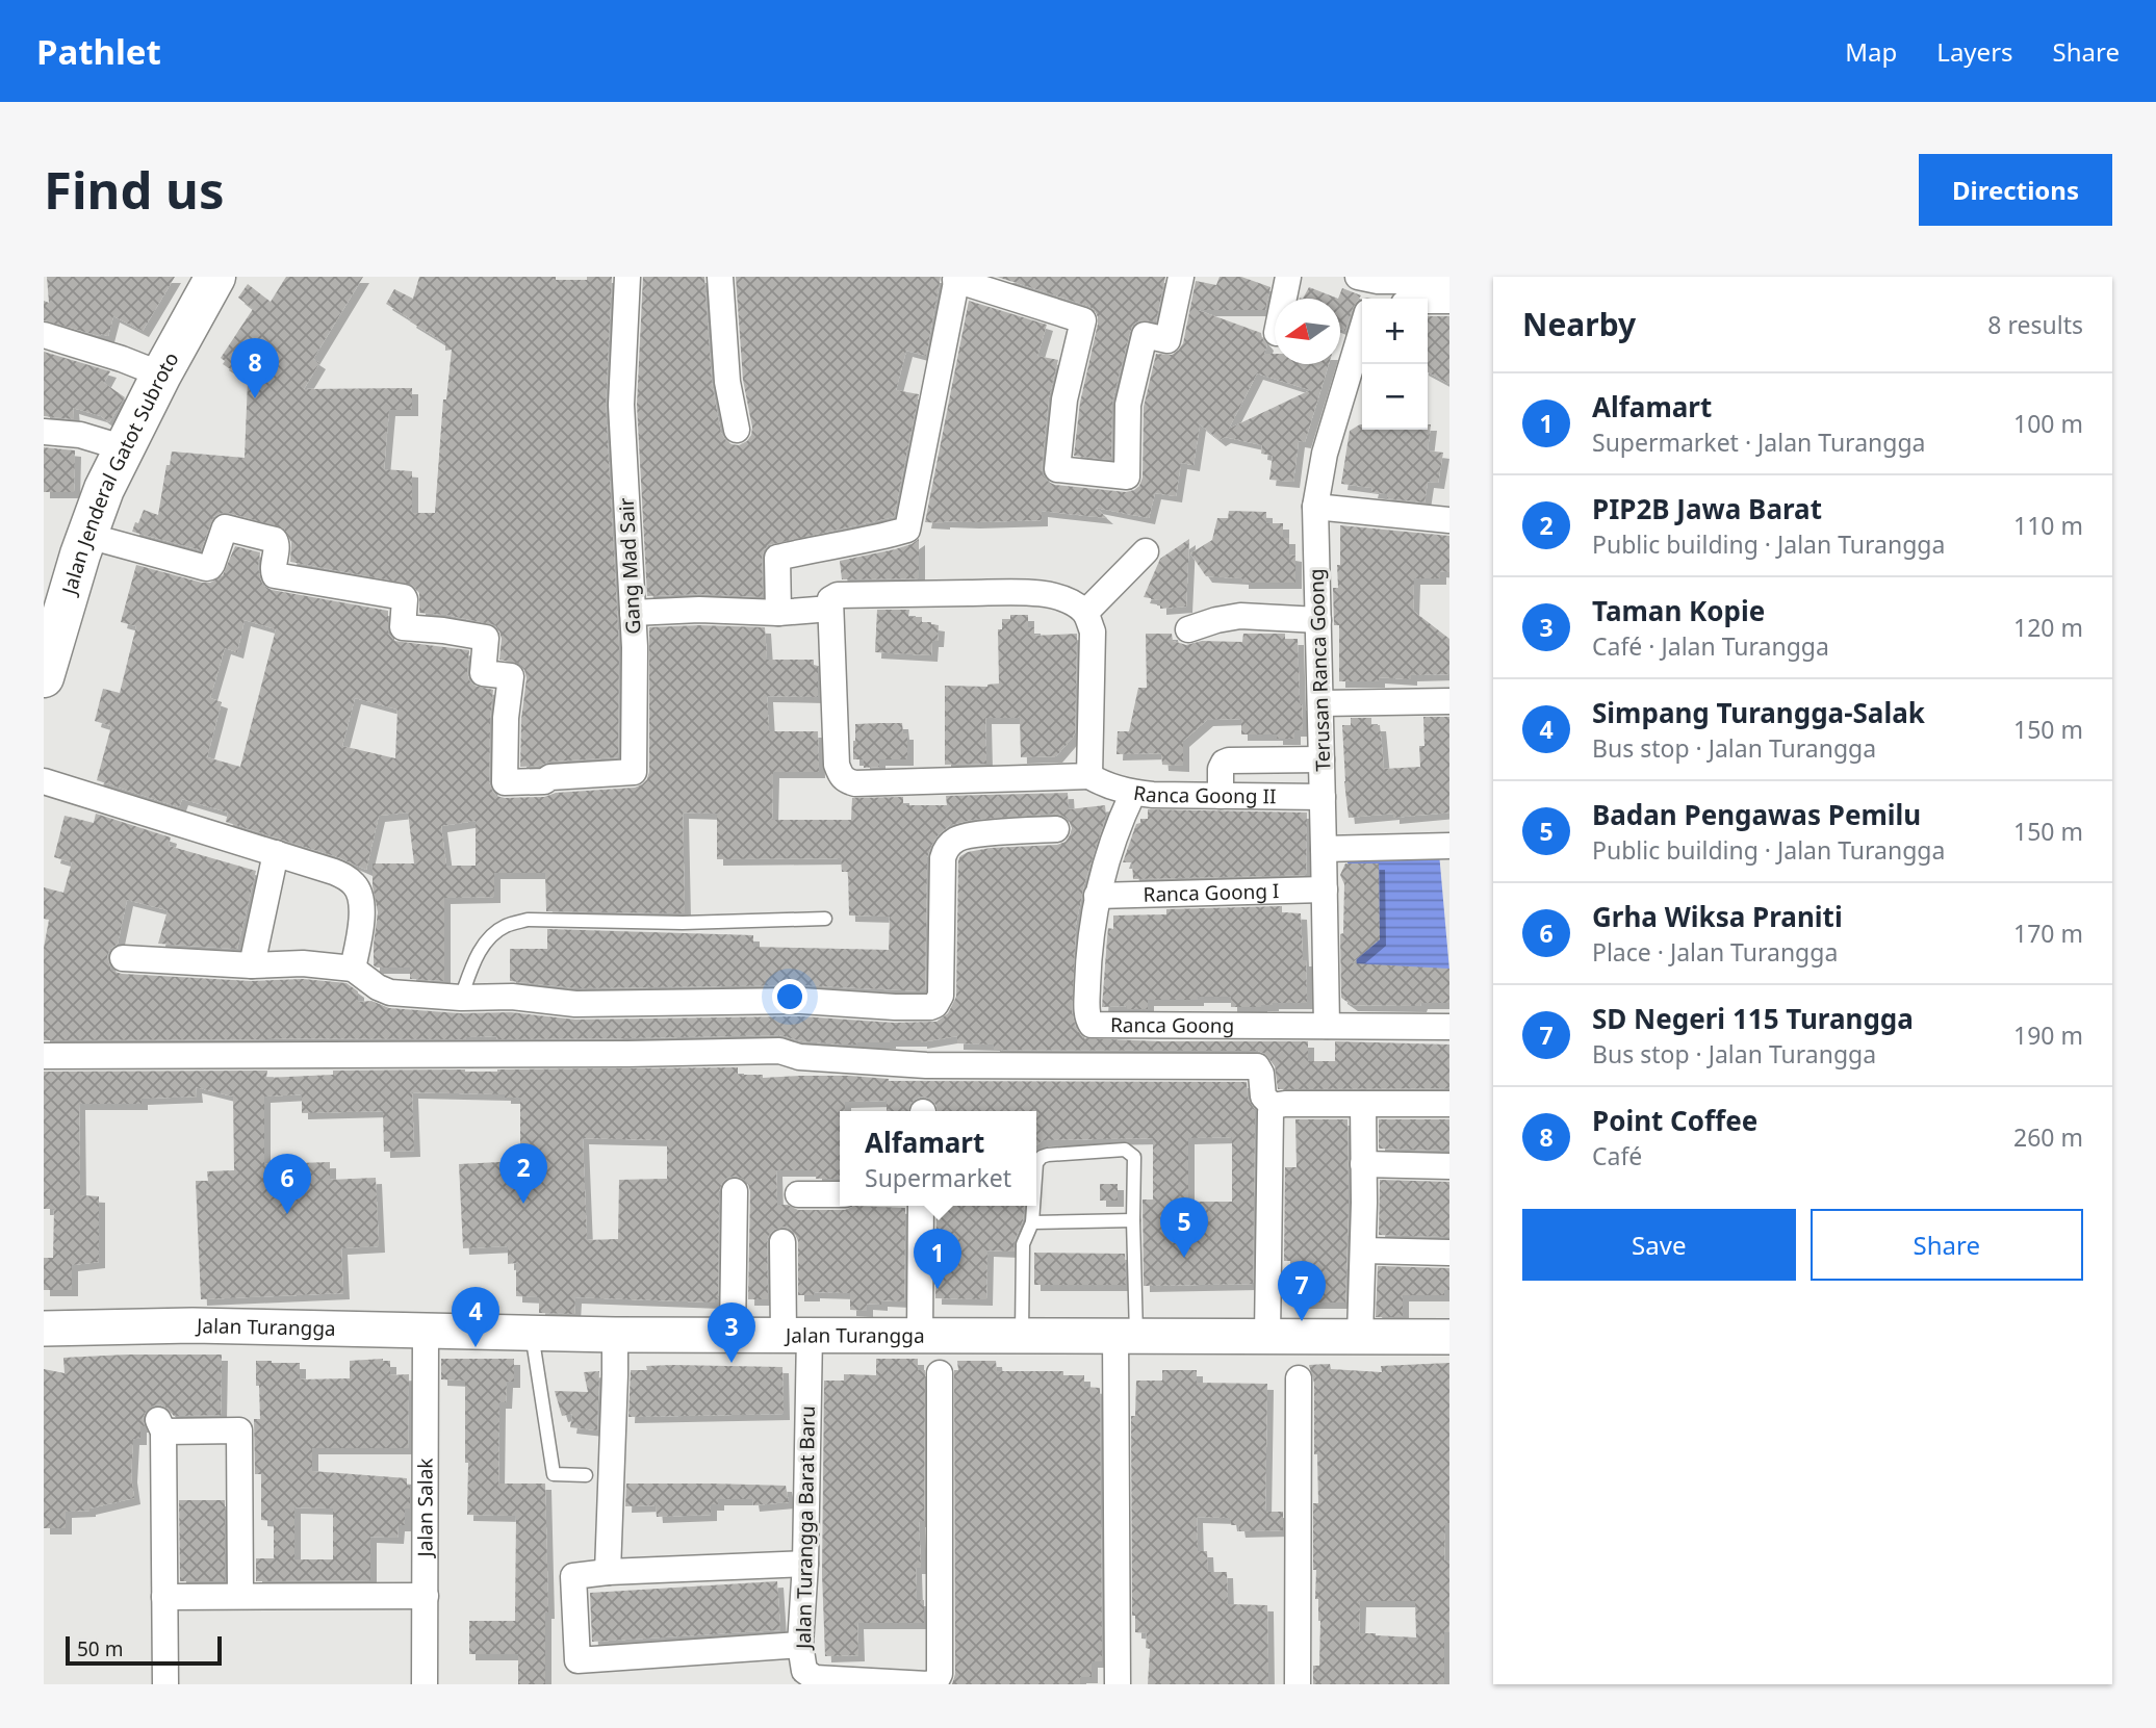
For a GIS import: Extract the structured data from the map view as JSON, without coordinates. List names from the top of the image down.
{
  "streets": {
    "main road": ["Jalan Jenderal Gatot Subroto", "Jalan Turangga"],
    "street": [
      "Gang Mad Sair",
      "Terusan Ranca Goong",
      "Ranca Goong II",
      "Ranca Goong I",
      "Ranca Goong",
      "Jalan Salak",
      "Jalan Turangga Barat Baru"
    ]
  },
  "crossings": [
    ["Jalan Jenderal Gatot Subroto", "Gang Mad Sair"],
    ["Terusan Ranca Goong", "Ranca Goong II"],
    ["Terusan Ranca Goong", "Ranca Goong I"],
    ["Terusan Ranca Goong", "Ranca Goong"],
    ["Ranca Goong II", "Ranca Goong"],
    ["Ranca Goong I", "Ranca Goong"],
    ["Jalan Turangga", "Jalan Salak"],
    ["Jalan Turangga", "Jalan Turangga Barat Baru"]
  ],
  "scale_bar": "50 m",
  "north": "left",
  "page": {
    "header": "Pathlet",
    "nav": ["Map", "Layers", "Share"],
    "buttons": [
      "Directions",
      ["Save", "Share"]
    ],
    "title": "Find us",
    "heading": ["Nearby", "8 results"],
    "map_buttons": ["+", "−"],
    "pins": [
      "8",
      "2",
      "6",
      "5",
      "1",
      "7",
      "4",
      "3"
    ],
    "list": [
      {
        "mark": "1",
        "name": "Alfamart",
        "note": "Supermarket · Jalan Turangga",
        "value": "100 m"
      },
      {
        "mark": "2",
        "name": "PIP2B Jawa Barat",
        "note": "Public building · Jalan Turangga",
        "value": "110 m"
      },
      {
        "mark": "3",
        "name": "Taman Kopie",
        "note": "Café · Jalan Turangga",
        "value": "120 m"
      },
      {
        "mark": "4",
        "name": "Simpang Turangga-Salak",
        "note": "Bus stop · Jalan Turangga",
        "value": "150 m"
      },
      {
        "mark": "5",
        "name": "Badan Pengawas Pemilu",
        "note": "Public building · Jalan Turangga",
        "value": "150 m"
      },
      {
        "mark": "6",
        "name": "Grha Wiksa Praniti",
        "note": "Place · Jalan Turangga",
        "value": "170 m"
      },
      {
        "mark": "7",
        "name": "SD Negeri 115 Turangga",
        "note": "Bus stop · Jalan Turangga",
        "value": "190 m"
      },
      {
        "mark": "8",
        "name": "Point Coffee",
        "note": "Café",
        "value": "260 m"
      }
    ],
    "popup": ["Alfamart", "Supermarket"],
    "scale": "50 m"
  }
}
